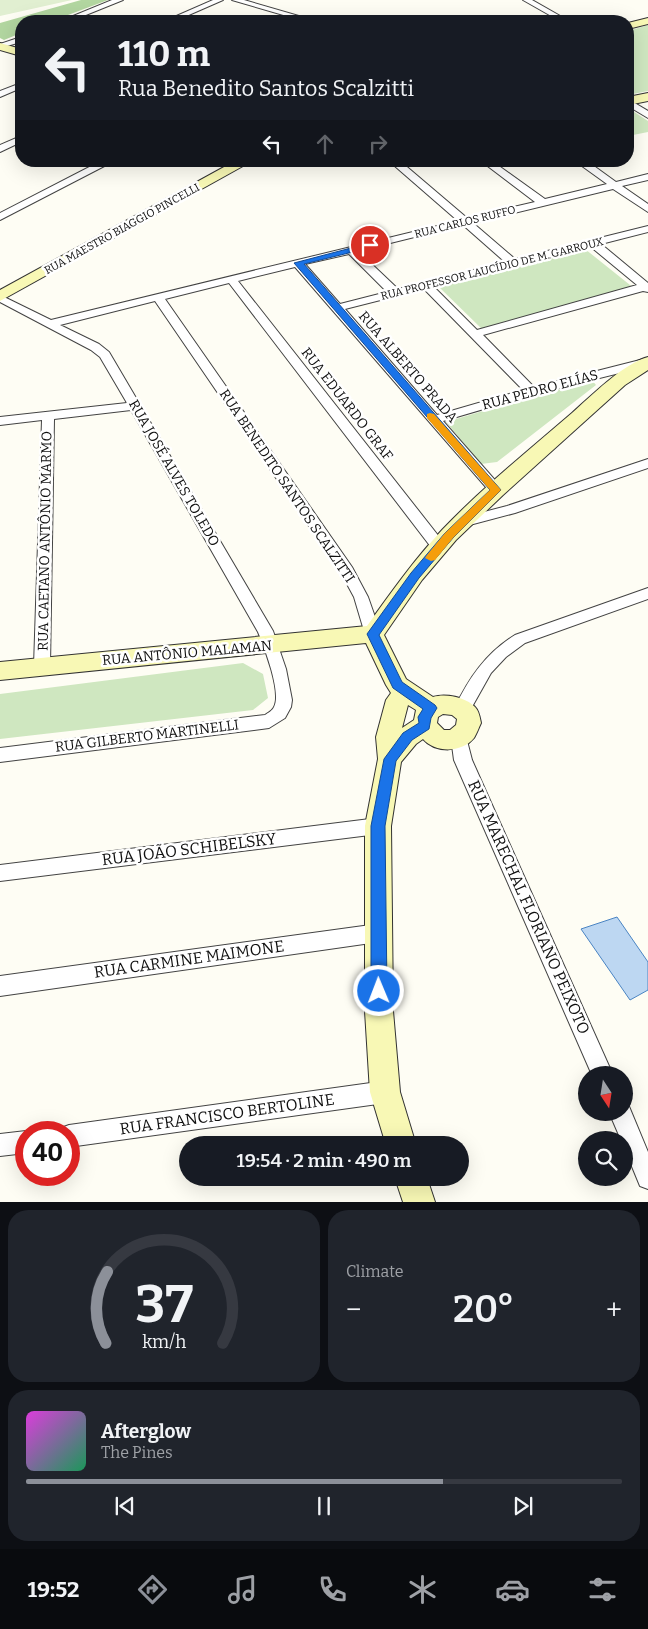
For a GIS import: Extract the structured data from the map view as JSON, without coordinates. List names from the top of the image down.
{
  "streets": {
    "street": [
      "RUA CARLOS RUFFO",
      "RUA MAESTRO BIAGGIO PINCELLI",
      "RUA PROFESSOR LAUCÍDIO DE M. GARROUX",
      "RUA ALBERTO PRADA",
      "RUA PEDRO ELÍAS",
      "RUA EDUARDO GRAF",
      "RUA JOSÉ ALVES TOLEDO",
      "RUA BENEDITO SANTOS SCALZITTI",
      "RUA CAETANO ANTÔNIO MARMO",
      "RUA ANTÔNIO MALAMAN",
      "RUA GILBERTO MARTINELLI",
      "RUA JOÃO SCHIBELSKY",
      "RUA MARECHAL FLORIANO PEIXOTO",
      "RUA CARMINE MAIMONE",
      "RUA FRANCISCO BERTOLINE"
    ]
  },
  "crossings": [
    ["RUA CARLOS RUFFO", "RUA ALBERTO PRADA"],
    ["RUA CARLOS RUFFO", "RUA EDUARDO GRAF"],
    ["RUA CARLOS RUFFO", "RUA JOSÉ ALVES TOLEDO"],
    ["RUA CARLOS RUFFO", "RUA BENEDITO SANTOS SCALZITTI"],
    ["RUA MAESTRO BIAGGIO PINCELLI", "RUA JOSÉ ALVES TOLEDO"],
    ["RUA PROFESSOR LAUCÍDIO DE M. GARROUX", "RUA ALBERTO PRADA"],
    ["RUA ALBERTO PRADA", "RUA PEDRO ELÍAS"],
    ["RUA PEDRO ELÍAS", "RUA EDUARDO GRAF"],
    ["RUA PEDRO ELÍAS", "RUA BENEDITO SANTOS SCALZITTI"],
    ["RUA PEDRO ELÍAS", "RUA ANTÔNIO MALAMAN"],
    ["RUA JOSÉ ALVES TOLEDO", "RUA ANTÔNIO MALAMAN"],
    ["RUA JOSÉ ALVES TOLEDO", "RUA GILBERTO MARTINELLI"],
    ["RUA BENEDITO SANTOS SCALZITTI", "RUA ANTÔNIO MALAMAN"],
    ["RUA BENEDITO SANTOS SCALZITTI", "RUA MARECHAL FLORIANO PEIXOTO"],
    ["RUA CAETANO ANTÔNIO MARMO", "RUA ANTÔNIO MALAMAN"]
  ],
  "north": "bottom",
  "page": {
    "turn": ["110 m", "Rua Benedito Santos Scalzitti"],
    "limit": "40",
    "trip": "19:54 · 2 min · 490 m",
    "tile": "Climate",
    "heat": ["−", "20°", "+"],
    "song": ["Afterglow", "The Pines"],
    "tabs": "19:52",
    "gauge": ["37", "km/h"]
  }
}
